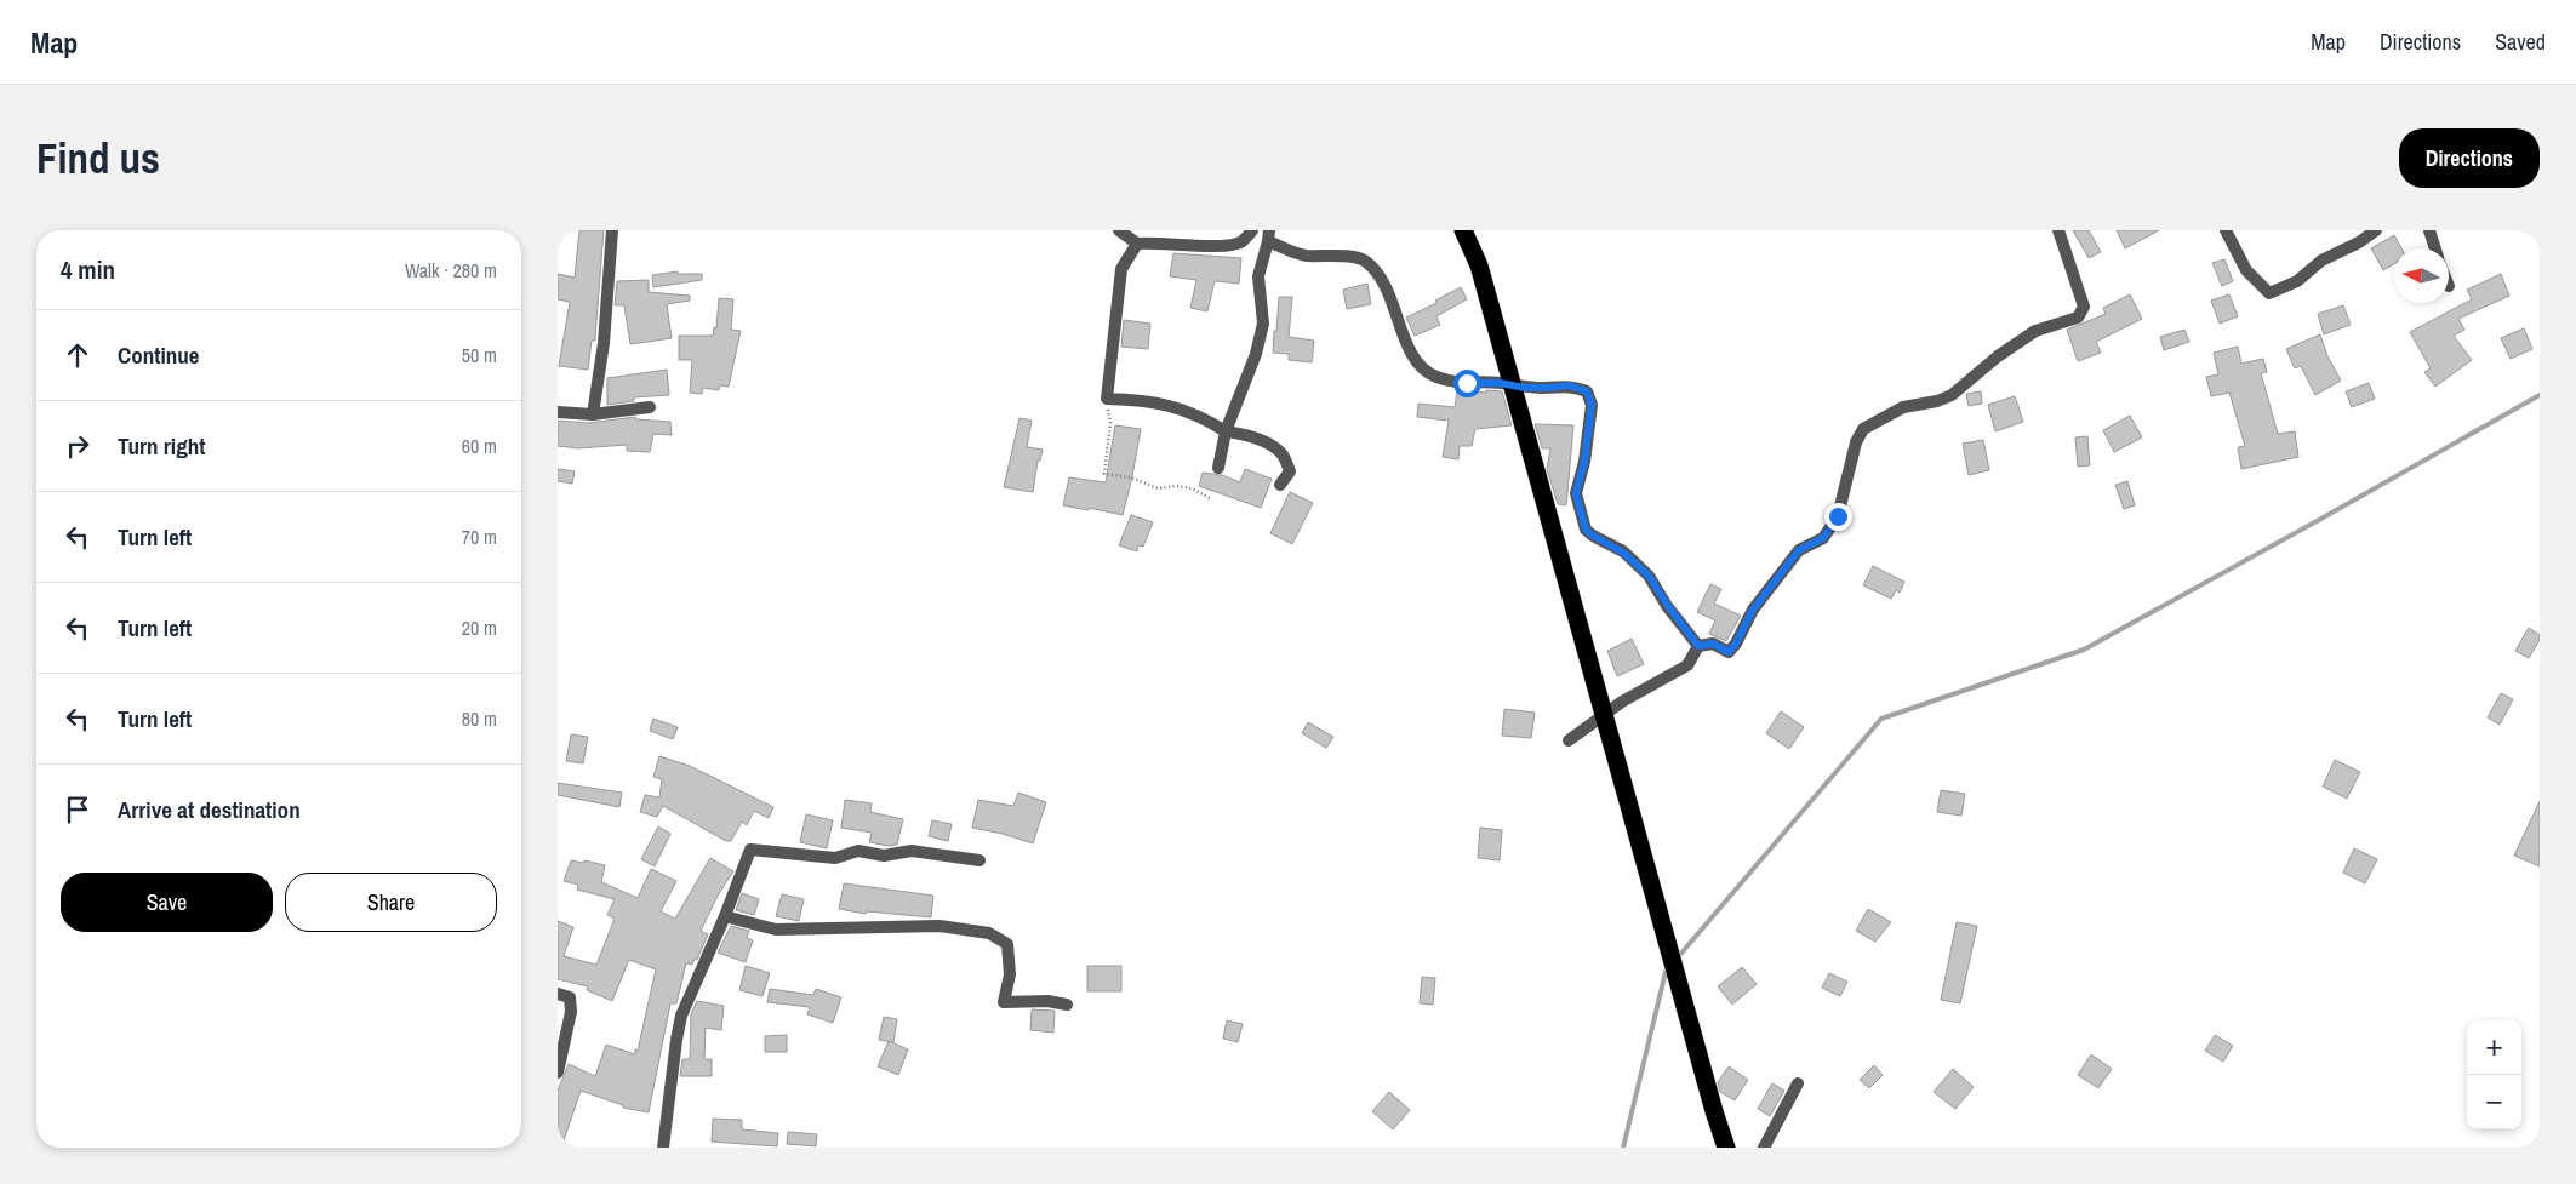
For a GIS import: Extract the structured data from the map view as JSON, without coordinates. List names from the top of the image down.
{
  "north": "left",
  "page": {
    "header": "Map",
    "nav": ["Map", "Directions", "Saved"],
    "buttons": [
      "Directions",
      ["Save", "Share"]
    ],
    "title": "Find us",
    "heading": ["4 min", "Walk · 280 m"],
    "list": [
      ["Continue", "50 m"],
      ["Turn right", "60 m"],
      ["Turn left", "70 m"],
      ["Turn left", "20 m"],
      ["Turn left", "80 m"],
      "Arrive at destination"
    ],
    "map_buttons": ["+", "−"]
  }
}
